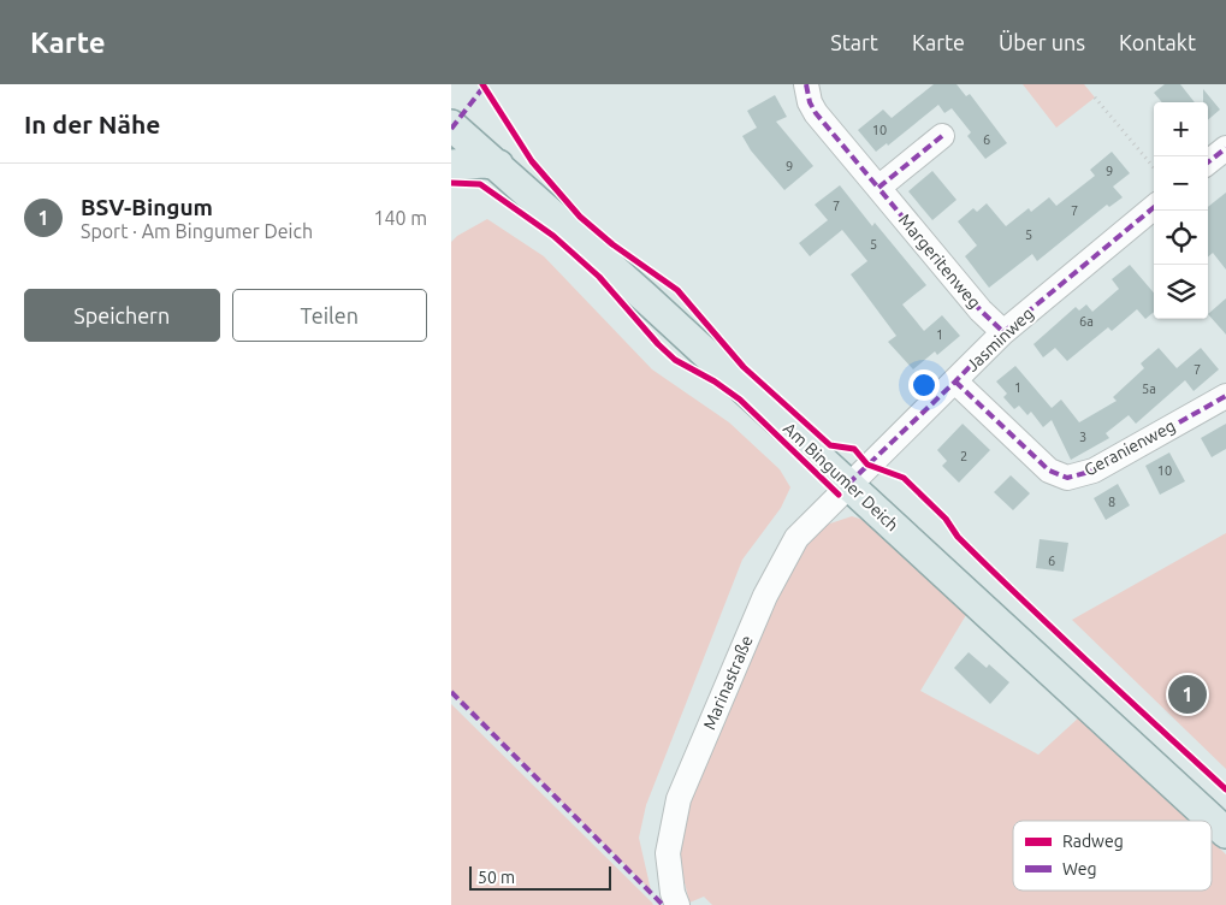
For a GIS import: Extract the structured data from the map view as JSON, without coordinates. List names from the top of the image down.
{
  "streets": {
    "main road": ["Am Bingumer Deich"],
    "street": [
      "Margeritenweg",
      "Jasminweg",
      "Geranienweg",
      "Marinastraße"
    ]
  },
  "crossings": [
    ["Margeritenweg", "Jasminweg"],
    ["Jasminweg", "Geranienweg"],
    ["Jasminweg", "Am Bingumer Deich"],
    ["Jasminweg", "Marinastraße"],
    ["Am Bingumer Deich", "Marinastraße"]
  ],
  "house_numbers": [
    "10",
    "6",
    "9",
    "9",
    "7",
    "7",
    "5",
    "5",
    "6a",
    "1",
    "7",
    "1",
    "5a",
    "3",
    "2",
    "10",
    "8",
    "6"
  ],
  "legend": ["Radweg", "Weg"],
  "scale_bar": "50 m",
  "page": {
    "header": "Karte",
    "nav": [
      "Start",
      "Karte",
      "Über uns",
      "Kontakt"
    ],
    "heading": "In der Nähe",
    "map_buttons": ["+", "−"],
    "list": [
      {
        "mark": "1",
        "name": "BSV-Bingum",
        "note": "Sport · Am Bingumer Deich",
        "value": "140 m"
      }
    ],
    "buttons": ["Speichern", "Teilen"],
    "pins": "1",
    "scale": "50 m"
  }
}
